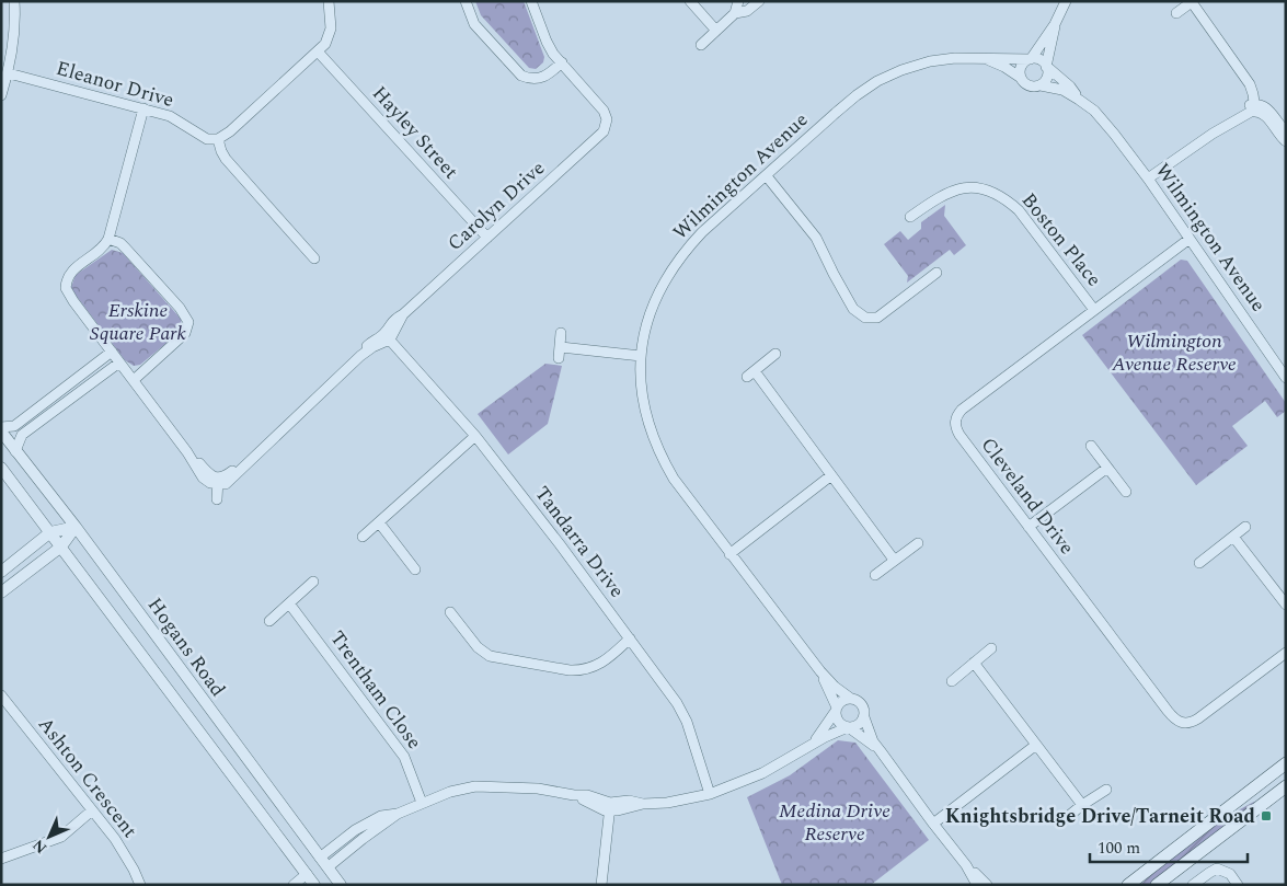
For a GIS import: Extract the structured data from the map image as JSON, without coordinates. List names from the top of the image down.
{
  "streets": {
    "street": [
      "Eleanor Drive",
      "Hayley Street",
      "Wilmington Avenue",
      "Carolyn Drive",
      "Boston Place",
      "Cleveland Drive",
      "Tandarra Drive",
      "Hogans Road",
      "Trentham Close",
      "Ashton Crescent"
    ]
  },
  "crossings": [
    ["Hayley Street", "Carolyn Drive"],
    ["Wilmington Avenue", "Cleveland Drive"],
    ["Carolyn Drive", "Tandarra Drive"],
    ["Boston Place", "Cleveland Drive"]
  ],
  "parks": ["Erskine Square Park", "Wilmington Avenue Reserve", "Medina Drive Reserve"],
  "places": {
    "transit": ["Knightsbridge Drive/Tarneit Road"]
  },
  "scale_bar": "100 m",
  "north": "bottom left"
}
